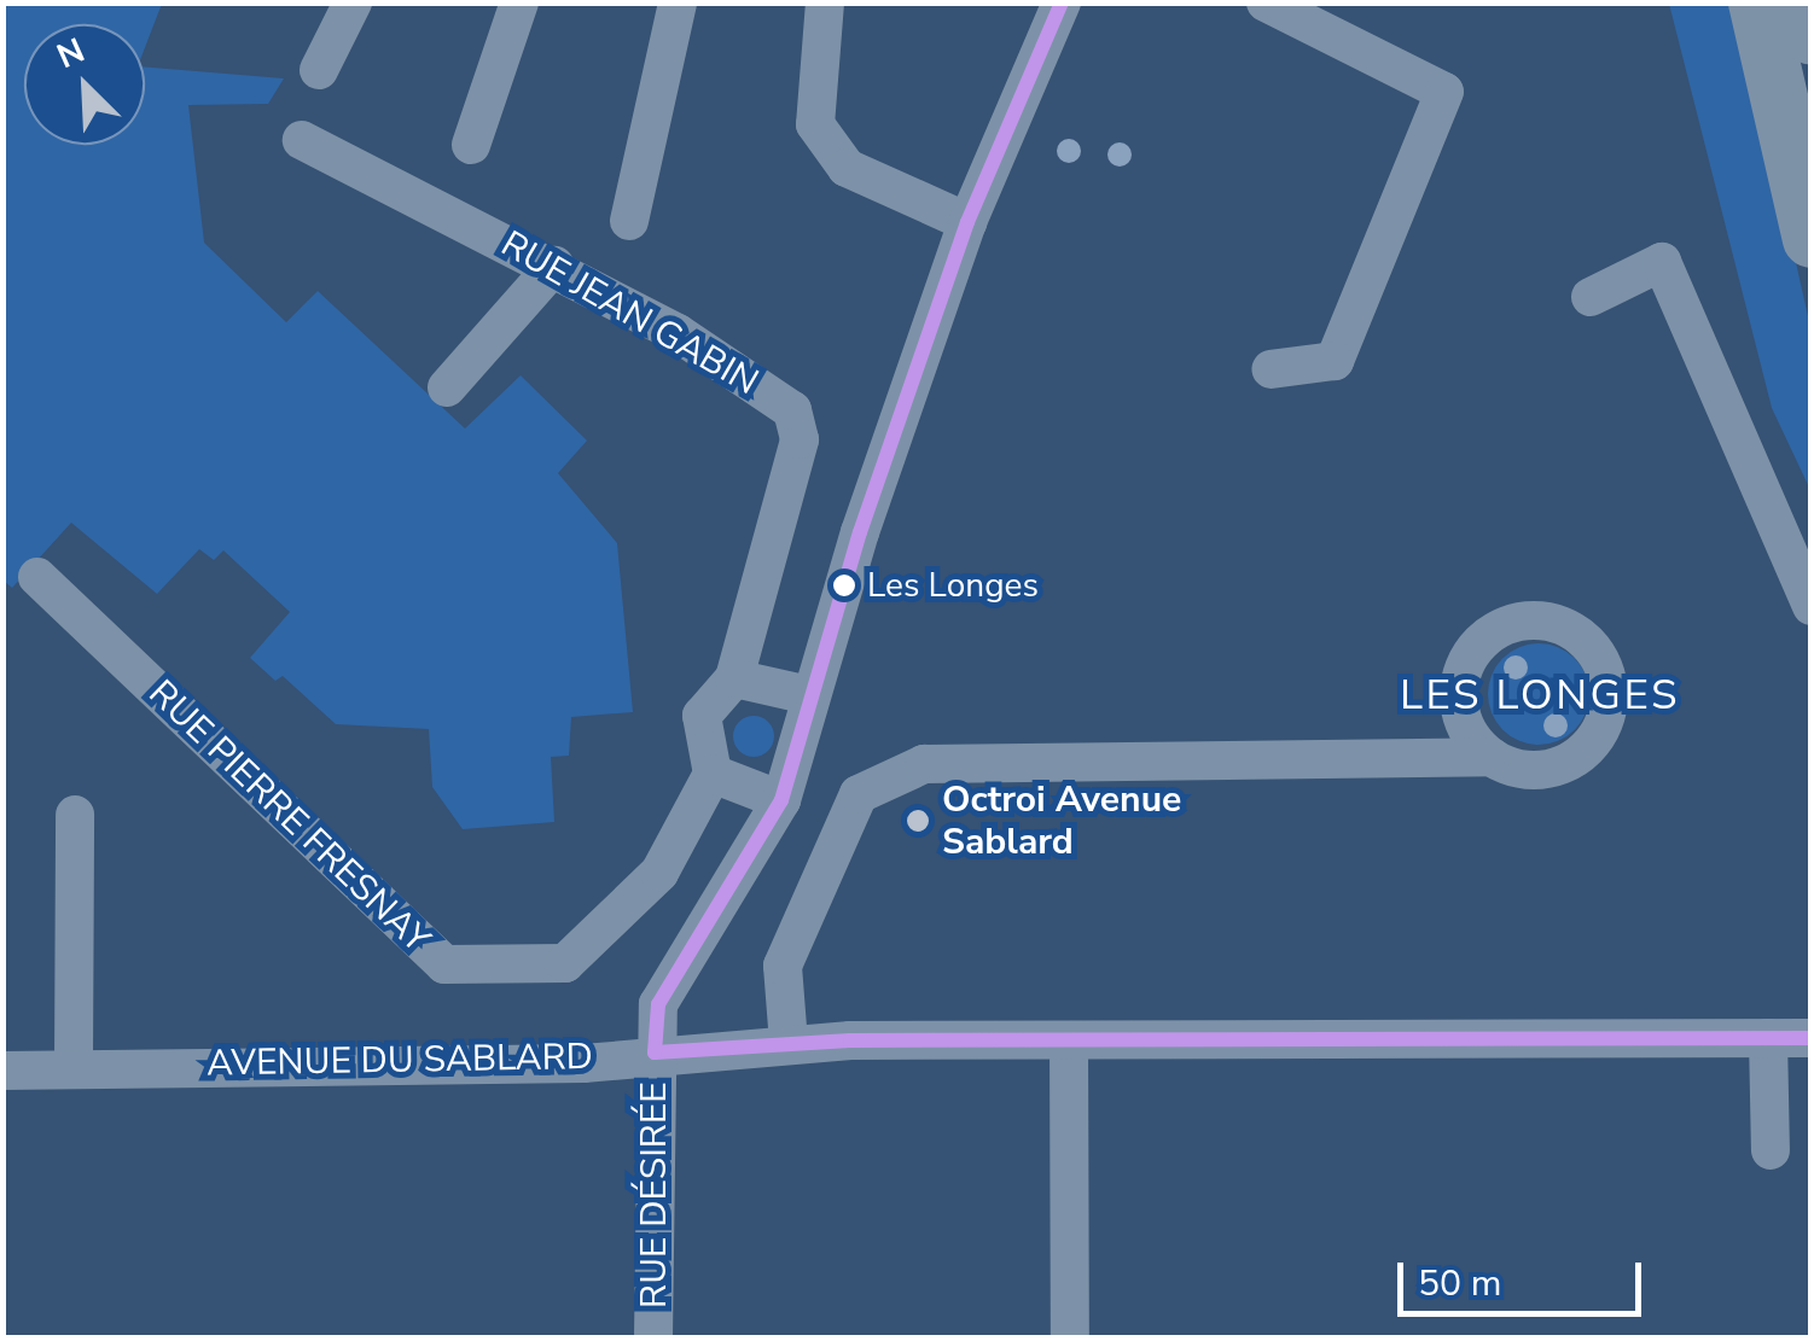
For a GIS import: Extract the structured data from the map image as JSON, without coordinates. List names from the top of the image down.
{
  "streets": {
    "street": [
      "RUE JEAN GABIN",
      "RUE PIERRE FRESNAY",
      "AVENUE DU SABLARD",
      "RUE DÉSIRÉE"
    ]
  },
  "crossings": [
    ["RUE JEAN GABIN", "RUE PIERRE FRESNAY"],
    ["AVENUE DU SABLARD", "RUE DÉSIRÉE"]
  ],
  "districts": ["LES LONGES"],
  "places": ["Les Longes", "Octroi Avenue Sablard"],
  "scale_bar": "50 m",
  "north": "top left"
}
